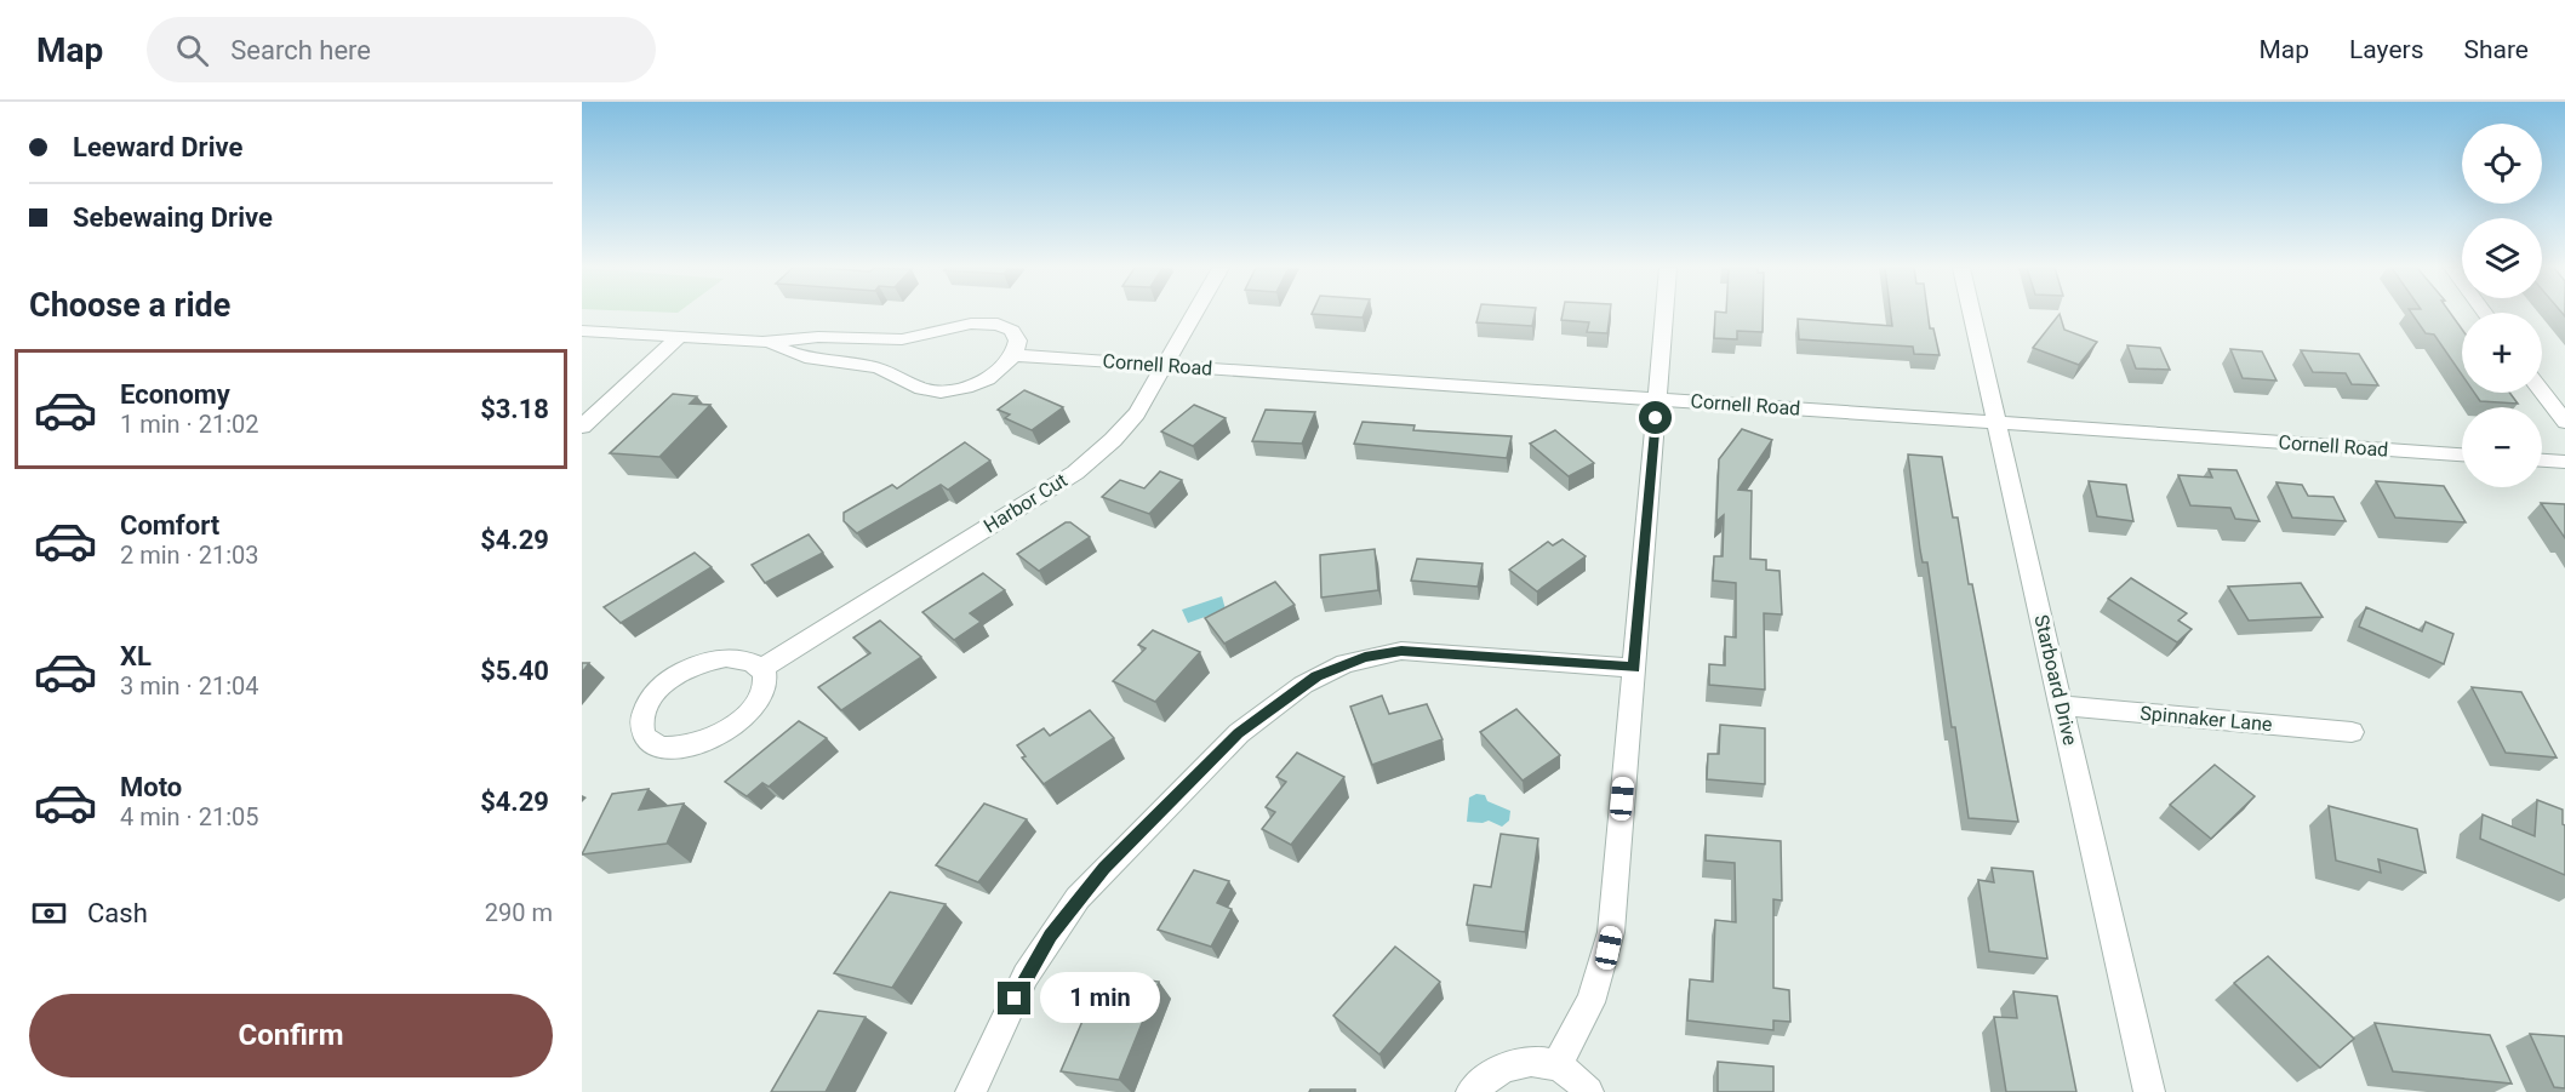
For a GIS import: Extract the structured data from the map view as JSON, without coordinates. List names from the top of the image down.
{
  "streets": {
    "street": [
      "Cornell Road",
      "Harbor Cut",
      "Starboard Drive",
      "Spinnaker Lane"
    ]
  },
  "crossings": [
    ["Cornell Road", "Harbor Cut"],
    ["Cornell Road", "Starboard Drive"],
    ["Starboard Drive", "Spinnaker Lane"]
  ],
  "page": {
    "header": "Map",
    "search": "Search here",
    "nav": ["Map", "Layers", "Share"],
    "banner": ["Leeward Drive", "Sebewaing Drive"],
    "map_buttons": ["+", "−"],
    "heading": "Choose a ride",
    "list": [
      {
        "name": "Economy",
        "note": "1 min · 21:02",
        "value": "$3.18"
      },
      {
        "name": "Comfort",
        "note": "2 min · 21:03",
        "value": "$4.29"
      },
      {
        "name": "XL",
        "note": "3 min · 21:04",
        "value": "$5.40"
      },
      {
        "name": "Moto",
        "note": "4 min · 21:05",
        "value": "$4.29"
      }
    ],
    "pay": ["Cash", "290 m"],
    "bubble": "1 min",
    "buttons": "Confirm"
  }
}
